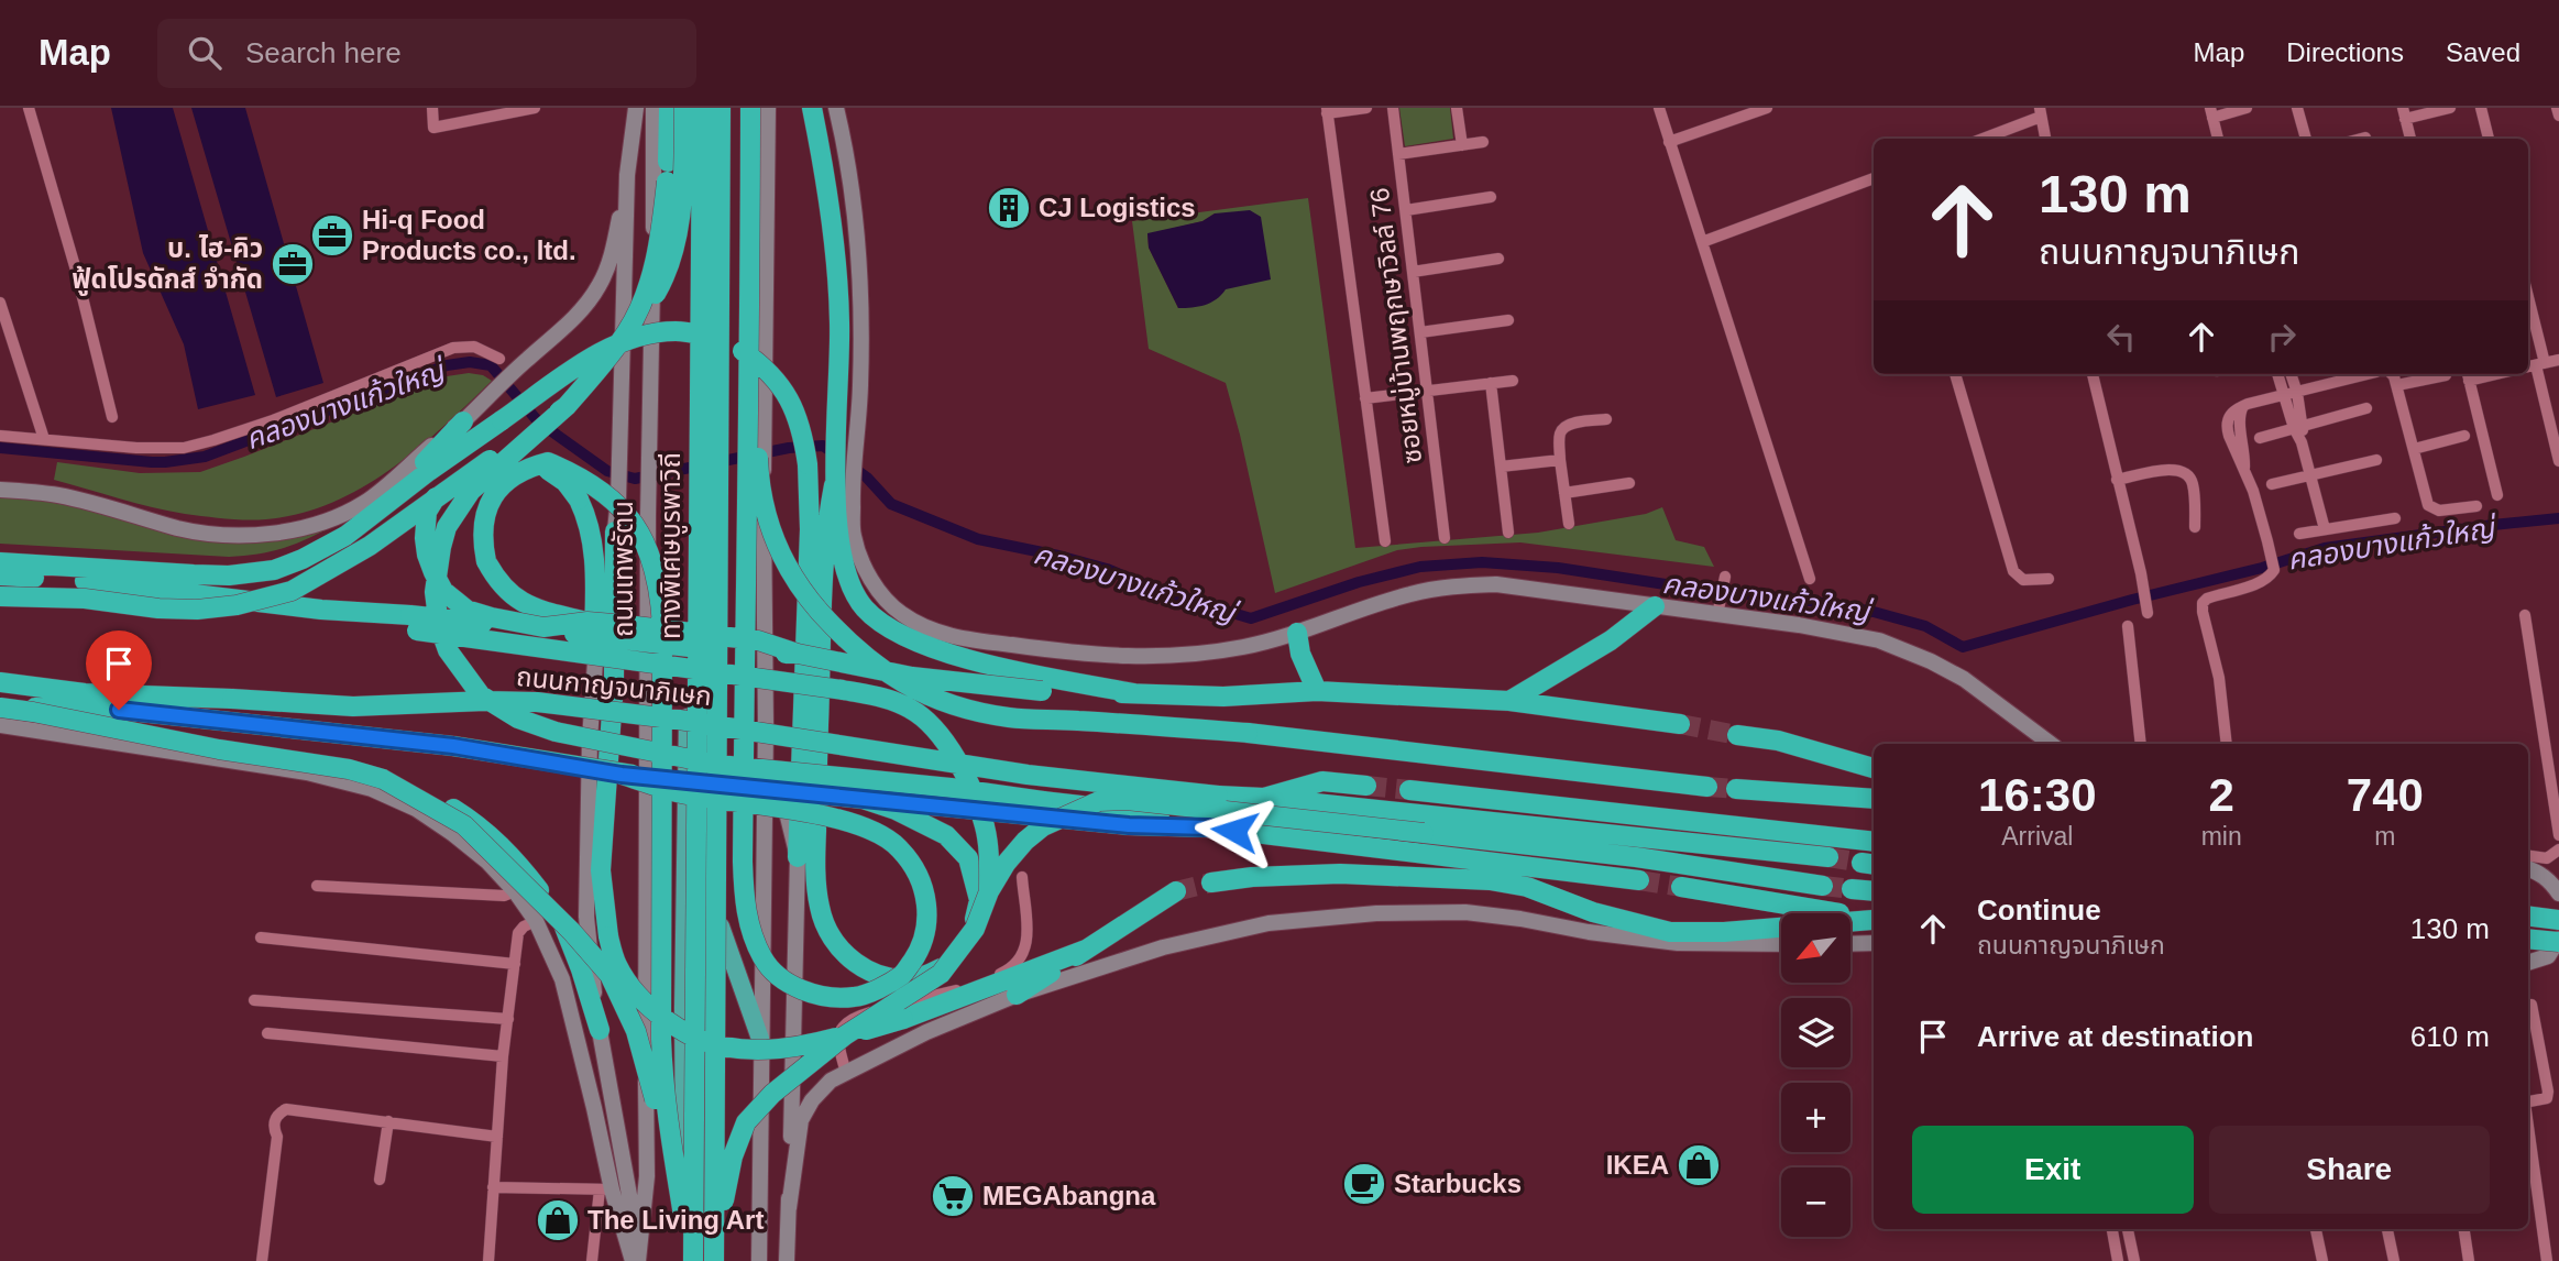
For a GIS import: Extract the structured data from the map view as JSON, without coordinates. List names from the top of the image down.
{
  "streets": {
    "highway": ["ทางพิเศษบูรพาวิถี", "ถนนกาญจนาภิเษก"],
    "main road": ["ถนนเทพรัตน"],
    "street": ["ซอยหมู่บ้านพฤกษาวิลล์ 76"]
  },
  "water": ["คลองบางแก้วใหญ่"],
  "places": {
    "building": ["CJ Logistics"],
    "office": ["Hi-q Food Products co., ltd.", "บ. ไฮ-คิว ฟู้ดโปรดักส์ จำกัด"],
    "shop": ["IKEA", "The Living Art"],
    "cafe": ["Starbucks"],
    "supermarket": ["MEGAbangna"]
  },
  "north": "bottom left",
  "page": {
    "header": "Map",
    "search": "Search here",
    "nav": ["Map", "Directions", "Saved"],
    "turn": ["130 m", "ถนนกาญจนาภิเษก"],
    "eta": [
      "16:30",
      "Arrival",
      "2",
      "min",
      "740",
      "m"
    ],
    "list": [
      {
        "name": "Continue",
        "note": "ถนนกาญจนาภิเษก",
        "value": "130 m"
      },
      {
        "name": "Arrive at destination",
        "value": "610 m"
      }
    ],
    "map_buttons": ["+", "−"],
    "buttons": ["Exit", "Share"]
  }
}
